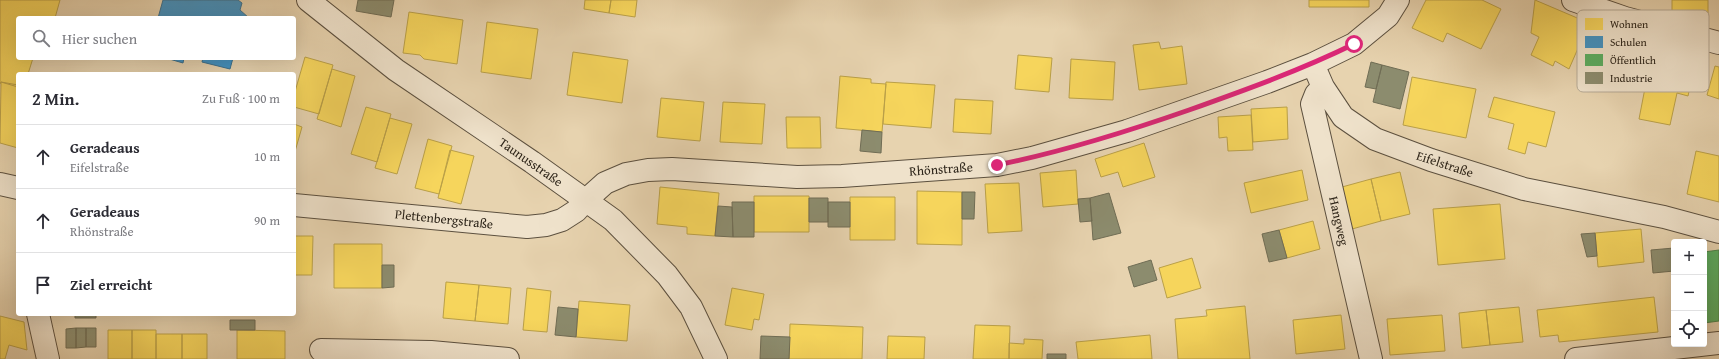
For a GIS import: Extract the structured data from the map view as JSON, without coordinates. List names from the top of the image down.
{
  "streets": {
    "street": [
      "Taunusstraße",
      "Eifelstraße",
      "Rhönstraße",
      "Plettenbergstraße",
      "Hangweg"
    ]
  },
  "crossings": [
    ["Taunusstraße", "Rhönstraße"],
    ["Taunusstraße", "Plettenbergstraße"],
    ["Eifelstraße", "Rhönstraße"],
    ["Eifelstraße", "Hangweg"],
    ["Rhönstraße", "Plettenbergstraße"]
  ],
  "legend": [
    "Wohnen",
    "Schulen",
    "Öffentlich",
    "Industrie"
  ],
  "page": {
    "search": "Hier suchen",
    "heading": ["2 Min.", "Zu Fuß · 100 m"],
    "list": [
      ["Geradeaus", "Eifelstraße", "10 m"],
      ["Geradeaus", "Rhönstraße", "90 m"],
      "Ziel erreicht"
    ],
    "map_buttons": ["+", "−"]
  }
}
